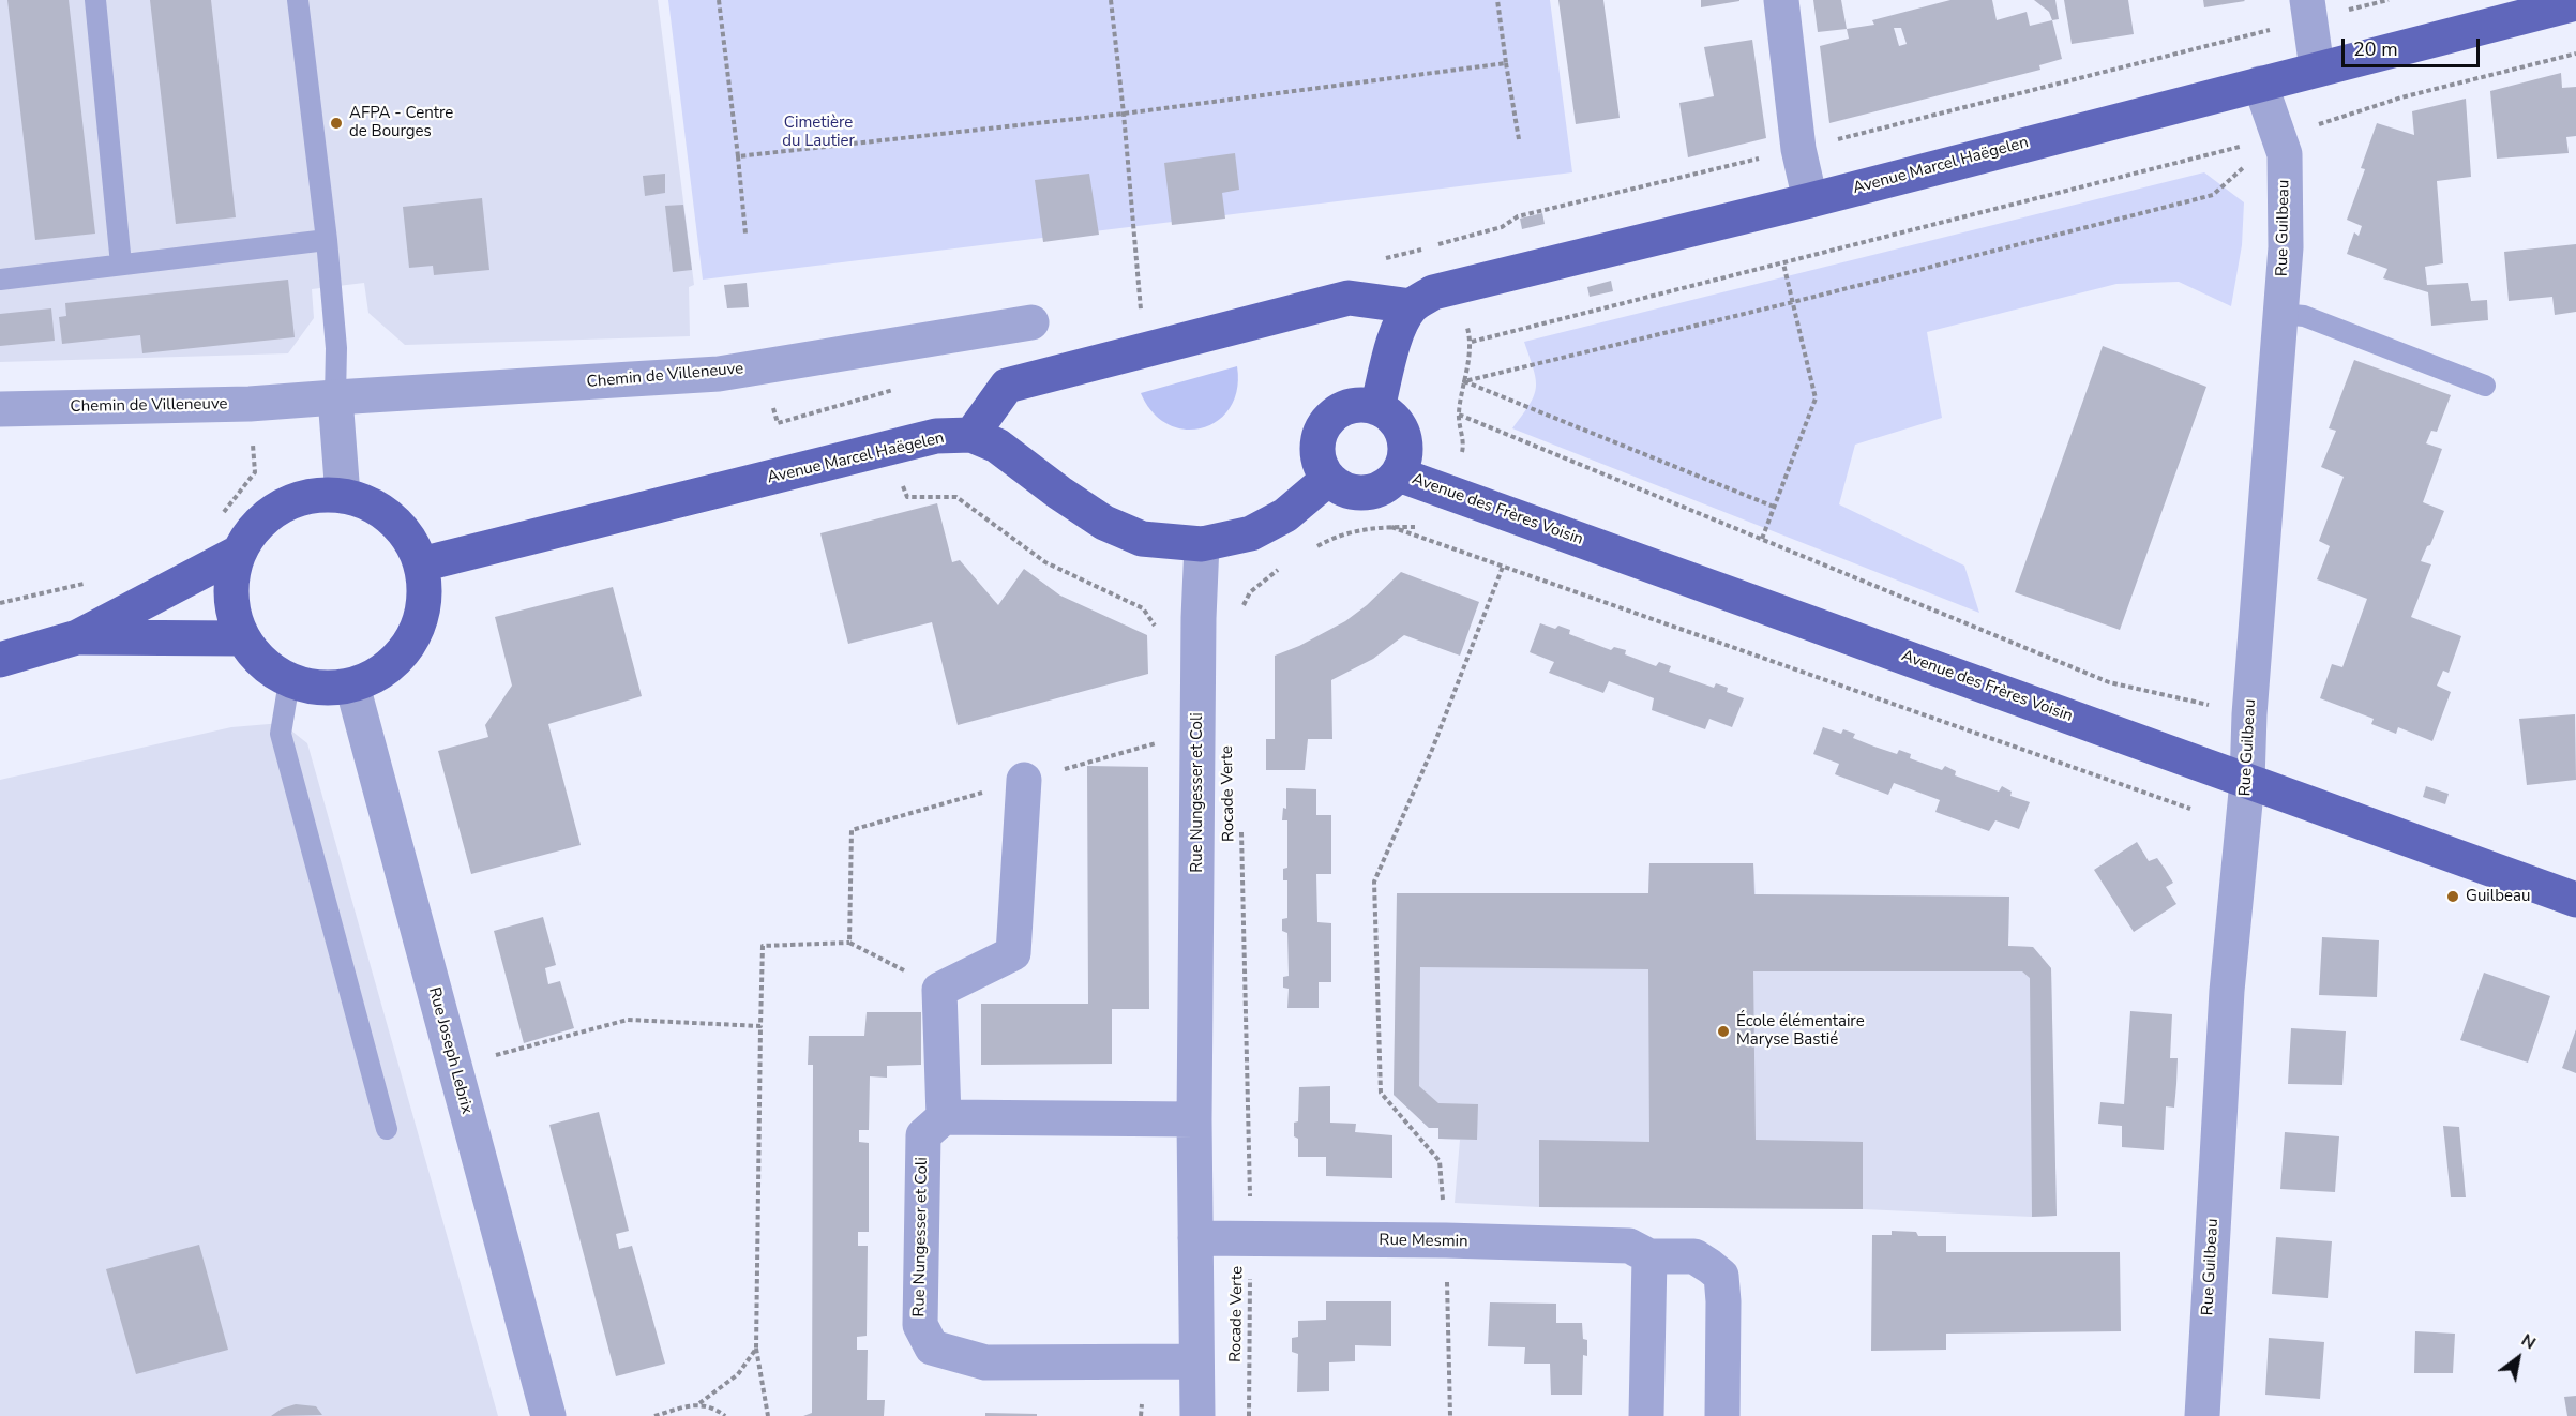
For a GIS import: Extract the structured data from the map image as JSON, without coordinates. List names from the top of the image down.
{
  "streets": {
    "main road": ["Avenue Marcel Haëgelen", "Avenue des Frères Voisin"],
    "street": [
      "Rue Guilbeau",
      "Chemin de Villeneuve",
      "Rue Nungesser et Coli",
      "Rue Joseph Lebrix",
      "Rue Mesmin"
    ],
    "path": ["Rocade Verte"]
  },
  "crossings": [
    ["Avenue Marcel Haëgelen", "Rue Guilbeau"],
    ["Avenue Marcel Haëgelen", "Avenue des Frères Voisin"],
    ["Avenue Marcel Haëgelen", "Rue Nungesser et Coli"],
    ["Avenue Marcel Haëgelen", "Rue Joseph Lebrix"],
    ["Rue Guilbeau", "Avenue des Frères Voisin"],
    ["Rue Nungesser et Coli", "Rue Mesmin"],
    ["Rocade Verte", "Rue Mesmin"]
  ],
  "parks": ["Cimetière du Lautier"],
  "places": ["AFPA - Centre de Bourges", "Guilbeau", "École élémentaire Maryse Bastié"],
  "scale_bar": "20 m",
  "north": "top right"
}
